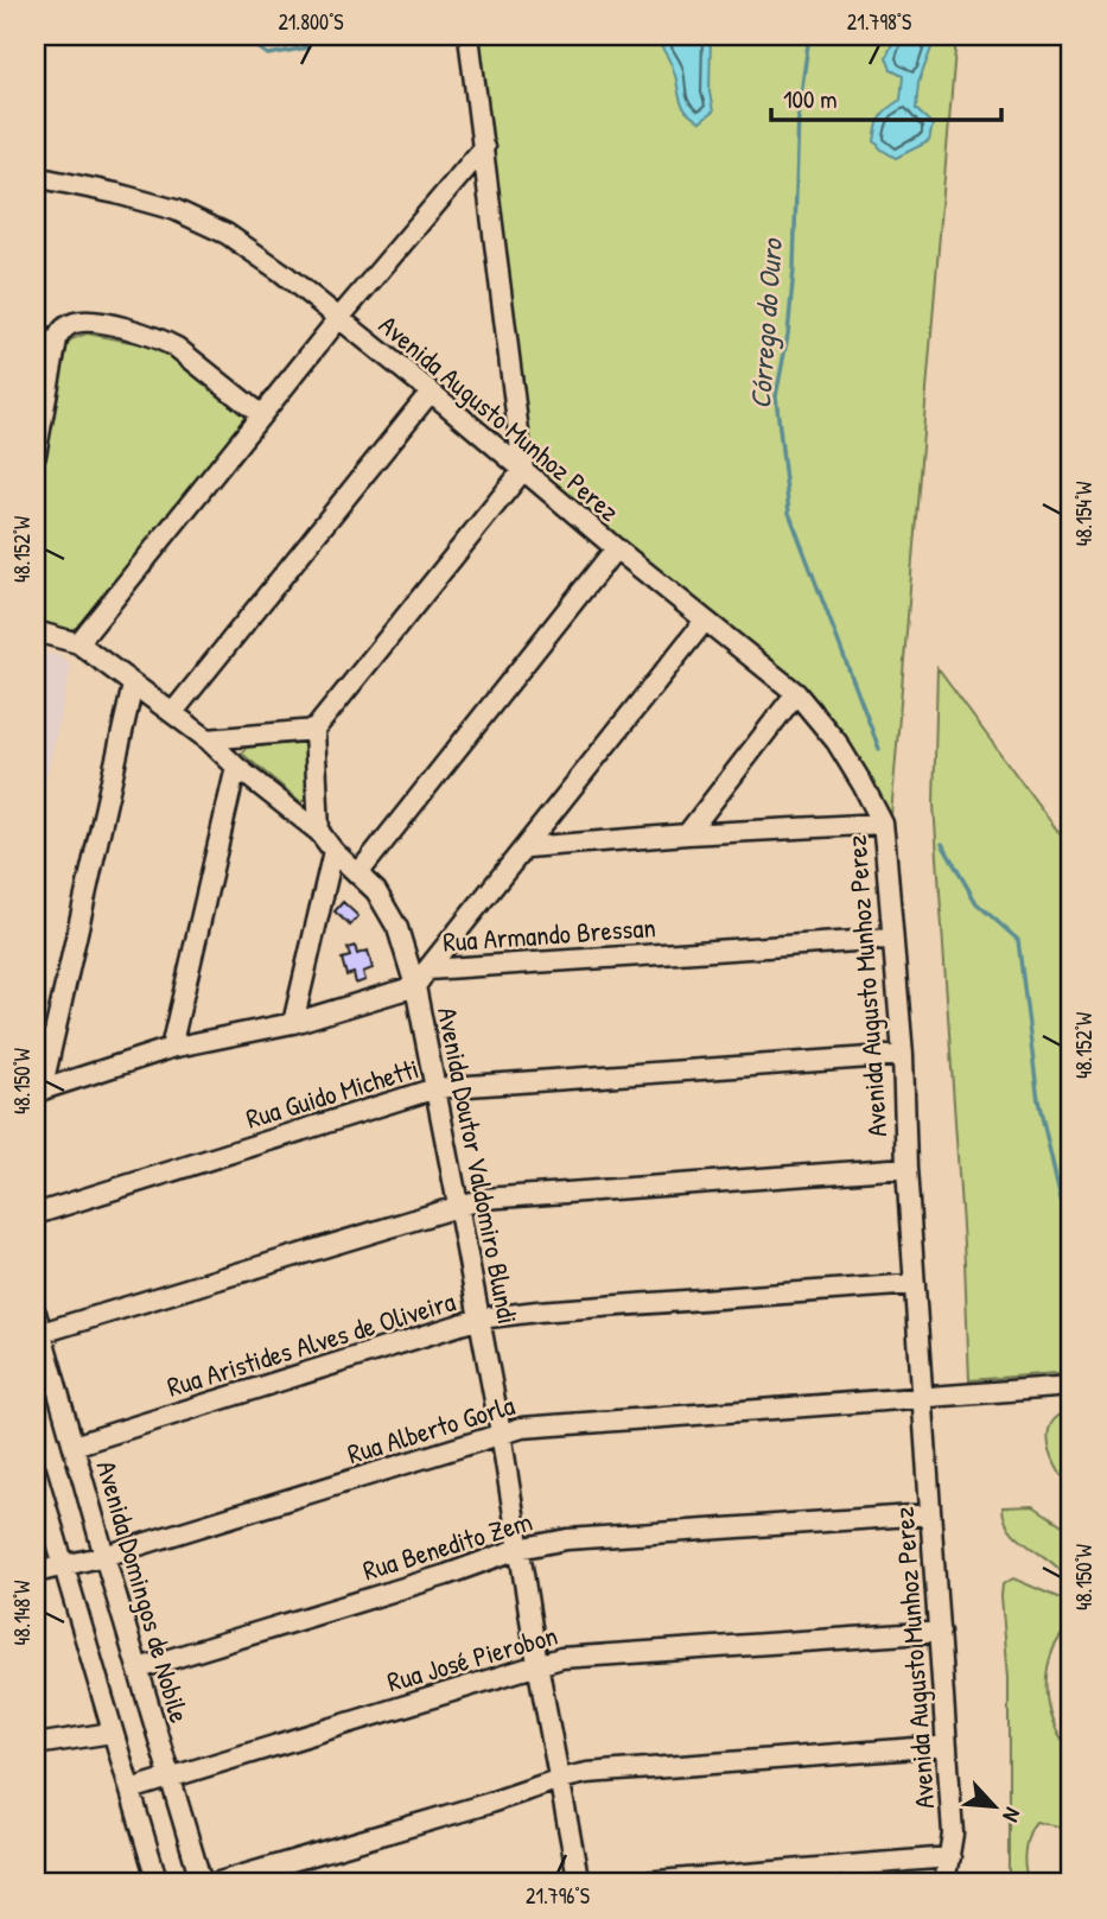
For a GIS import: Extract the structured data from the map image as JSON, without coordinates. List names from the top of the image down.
{
  "streets": {
    "street": [
      "Avenida Augusto Munhoz Perez",
      "Rua Armando Bressan",
      "Rua Guido Michetti",
      "Avenida Doutor Valdomiro Blundi",
      "Rua Aristides Alves de Oliveira",
      "Rua Alberto Gorla",
      "Rua Benedito Zem",
      "Avenida Domingos de Nobile",
      "Rua José Pierobon"
    ]
  },
  "crossings": [
    ["Avenida Augusto Munhoz Perez", "Rua Armando Bressan"],
    ["Avenida Augusto Munhoz Perez", "Rua Guido Michetti"],
    ["Avenida Augusto Munhoz Perez", "Rua Aristides Alves de Oliveira"],
    ["Avenida Augusto Munhoz Perez", "Rua Alberto Gorla"],
    ["Avenida Augusto Munhoz Perez", "Rua Benedito Zem"],
    ["Avenida Augusto Munhoz Perez", "Rua José Pierobon"],
    ["Rua Armando Bressan", "Avenida Doutor Valdomiro Blundi"],
    ["Rua Guido Michetti", "Avenida Doutor Valdomiro Blundi"],
    ["Avenida Doutor Valdomiro Blundi", "Rua Aristides Alves de Oliveira"],
    ["Avenida Doutor Valdomiro Blundi", "Rua Alberto Gorla"],
    ["Avenida Doutor Valdomiro Blundi", "Rua Benedito Zem"],
    ["Avenida Doutor Valdomiro Blundi", "Rua José Pierobon"],
    ["Rua Aristides Alves de Oliveira", "Avenida Domingos de Nobile"],
    ["Rua Alberto Gorla", "Avenida Domingos de Nobile"],
    ["Rua Benedito Zem", "Avenida Domingos de Nobile"],
    ["Avenida Domingos de Nobile", "Rua José Pierobon"]
  ],
  "water": ["Córrego do Ouro"],
  "scale_bar": "100 m",
  "north": "bottom right",
  "coordinates": [
    "21.800°S",
    "21.798°S",
    "48.154°W",
    "48.152°W",
    "48.150°W",
    "48.148°W",
    "21.796°S"
  ]
}
